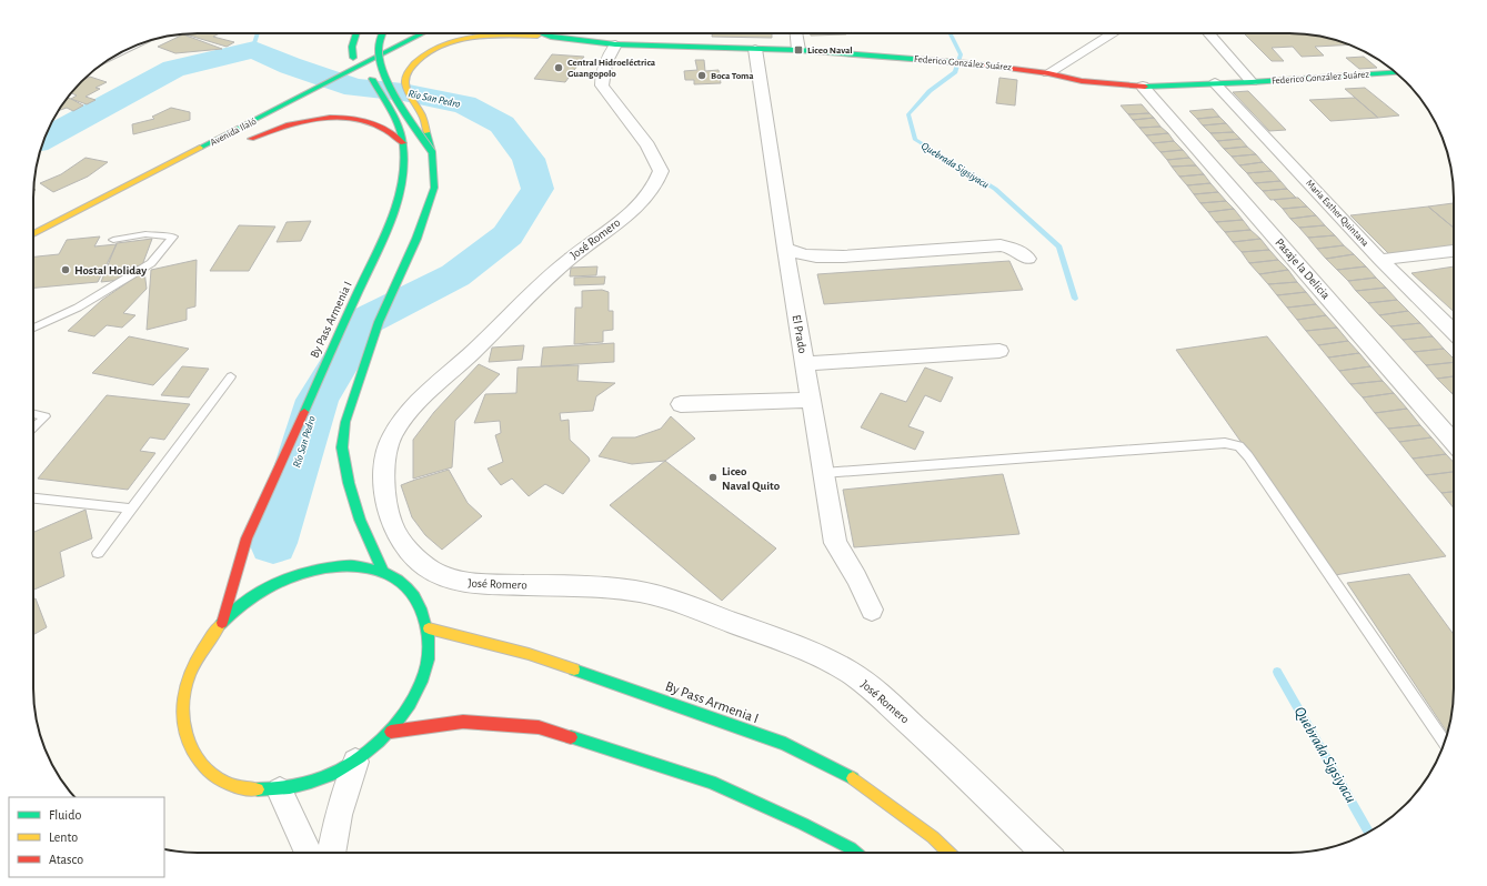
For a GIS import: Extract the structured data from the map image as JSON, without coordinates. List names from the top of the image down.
{
  "streets": {
    "street": [
      "Federico González Suárez",
      "Avenida Ilaló",
      "Maria Esther Quintana",
      "José Romero",
      "Pasaje la Delicia",
      "By Pass Armenia I",
      "El Prado"
    ]
  },
  "crossings": [
    ["Federico González Suárez", "Maria Esther Quintana"],
    ["Federico González Suárez", "José Romero"],
    ["Federico González Suárez", "Pasaje la Delicia"],
    ["Federico González Suárez", "El Prado"]
  ],
  "water": ["Río San Pedro", "Quebrada Sigsiyacu"],
  "places": {
    "transit": ["Liceo Naval"],
    "other": [
      "Central Hidroeléctrica Guangopolo",
      "Boca Toma",
      "Hostal Holiday",
      "Liceo Naval Quito"
    ]
  },
  "legend": ["Fluido", "Lento", "Atasco"]
}
